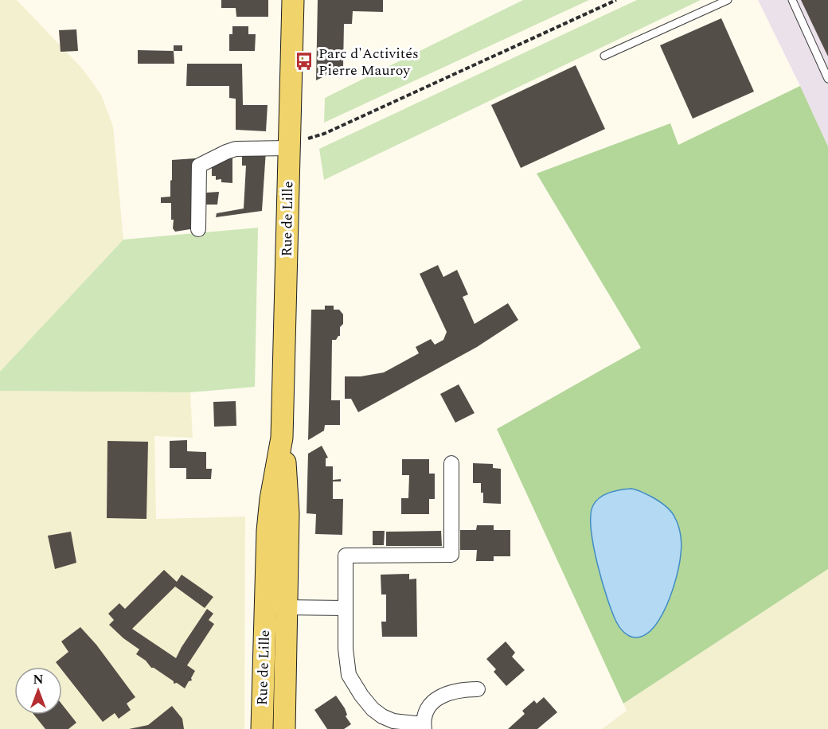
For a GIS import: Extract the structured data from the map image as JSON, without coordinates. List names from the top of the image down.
{
  "streets": {
    "main road": ["Rue de Lille"]
  },
  "places": {
    "bus stop": ["Parc d'Activités Pierre Mauroy"]
  },
  "north": "top"
}
